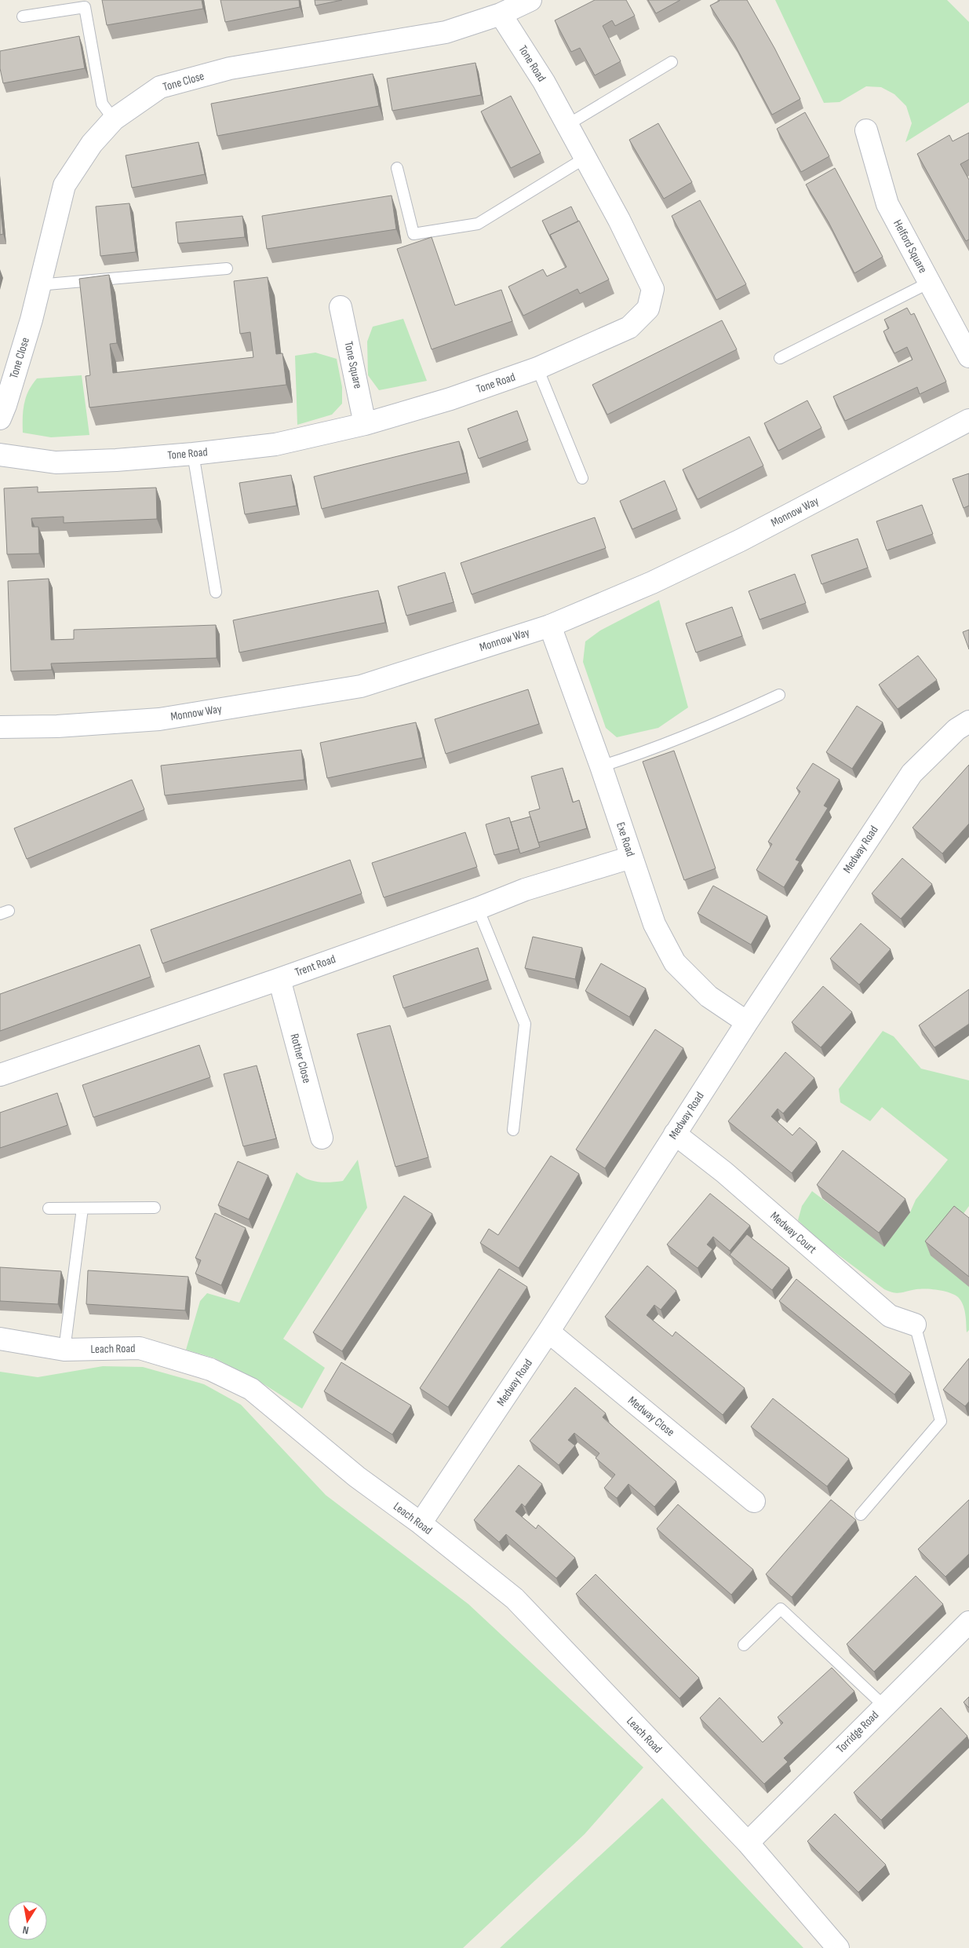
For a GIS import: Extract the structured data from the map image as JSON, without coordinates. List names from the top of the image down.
{
  "streets": {
    "street": [
      "Tone Road",
      "Tone Close",
      "Helford Square",
      "Tone Square",
      "Monnow Way",
      "Exe Road",
      "Medway Road",
      "Trent Road",
      "Rother Close",
      "Medway Court",
      "Leach Road",
      "Medway Close",
      "Torridge Road"
    ]
  },
  "crossings": [
    ["Tone Road", "Tone Close"],
    ["Tone Road", "Tone Square"],
    ["Monnow Way", "Exe Road"],
    ["Exe Road", "Medway Road"],
    ["Exe Road", "Trent Road"],
    ["Medway Road", "Medway Court"],
    ["Medway Road", "Leach Road"],
    ["Medway Road", "Medway Close"],
    ["Trent Road", "Rother Close"],
    ["Leach Road", "Torridge Road"]
  ],
  "north": "bottom"
}
